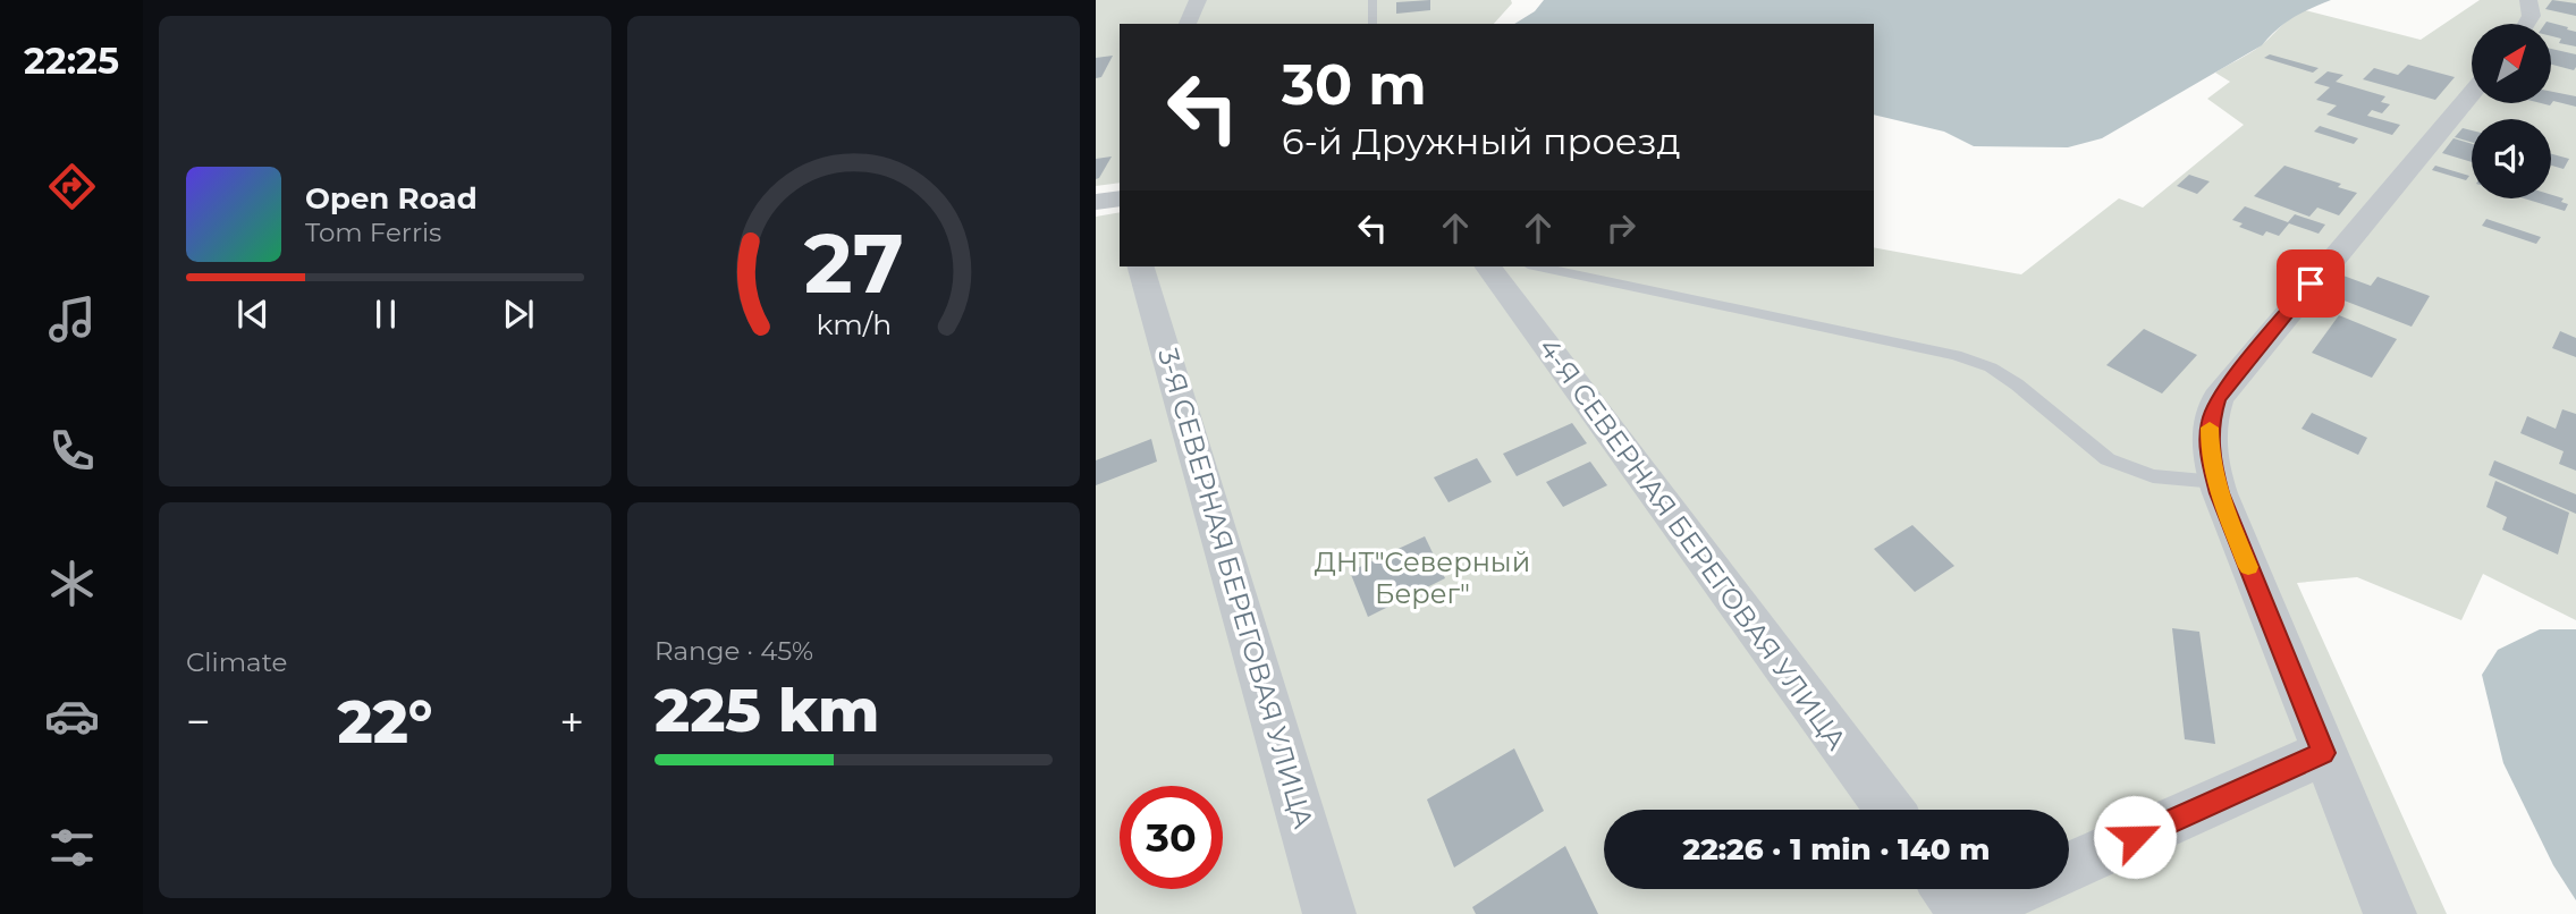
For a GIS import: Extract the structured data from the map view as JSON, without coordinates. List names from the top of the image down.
{
  "streets": {
    "street": ["4-Я СЕВЕРНАЯ БЕРЕГОВАЯ УЛИЦА", "3-Я СЕВЕРНАЯ БЕРЕГОВАЯ УЛИЦА"]
  },
  "parks": ["ДНТ\"Северный Берег\""],
  "north": "top right",
  "page": {
    "tabs": "22:25",
    "turn": ["30 m", "6-й Дружный проезд"],
    "song": ["Open Road", "Tom Ferris"],
    "tile": [
      "Climate",
      ["Range · 45%", "225 km"]
    ],
    "heat": ["−", "22°", "+"],
    "limit": "30",
    "trip": "22:26 · 1 min · 140 m",
    "gauge": ["27", "km/h"]
  }
}
